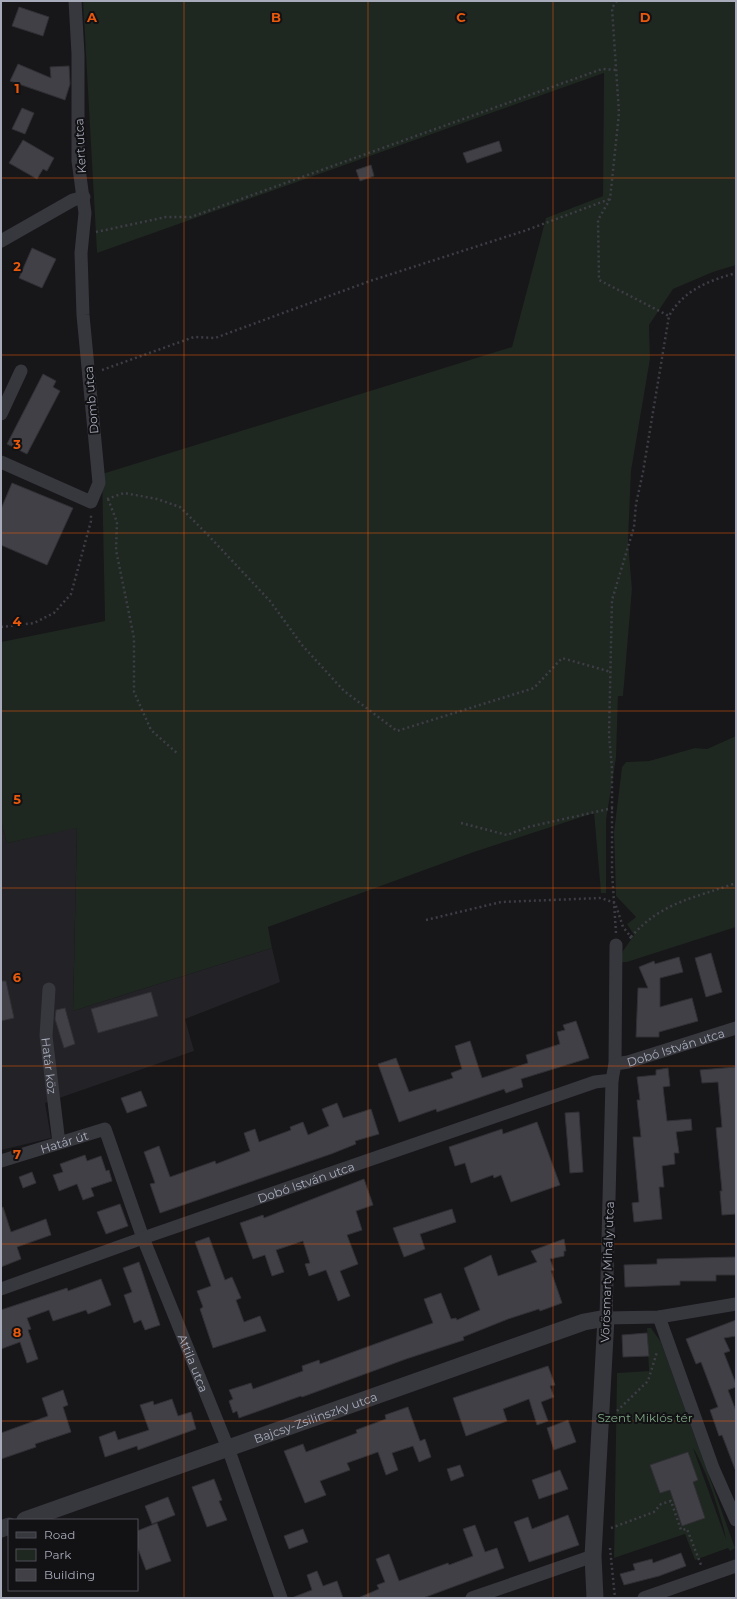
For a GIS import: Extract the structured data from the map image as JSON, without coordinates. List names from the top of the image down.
{
  "streets": {
    "street": [
      "Kert utca",
      "Domb utca",
      "Dobó István utca",
      "Határ köz",
      "Határ út",
      "Vörösmarty Mihály utca",
      "Attila utca",
      "Bajcsy-Zsilinszky utca"
    ]
  },
  "crossings": [
    ["Kert utca", "Domb utca"],
    ["Dobó István utca", "Vörösmarty Mihály utca"],
    ["Dobó István utca", "Attila utca"],
    ["Határ köz", "Határ út"],
    ["Határ út", "Attila utca"],
    ["Vörösmarty Mihály utca", "Bajcsy-Zsilinszky utca"],
    ["Attila utca", "Bajcsy-Zsilinszky utca"]
  ],
  "parks": ["Szent Miklós tér"],
  "legend": ["Road", "Park", "Building"],
  "grid": {
    "columns": [
      "A",
      "B",
      "C",
      "D"
    ],
    "rows": [
      "1",
      "2",
      "3",
      "4",
      "5",
      "6",
      "7",
      "8"
    ]
  }
}
